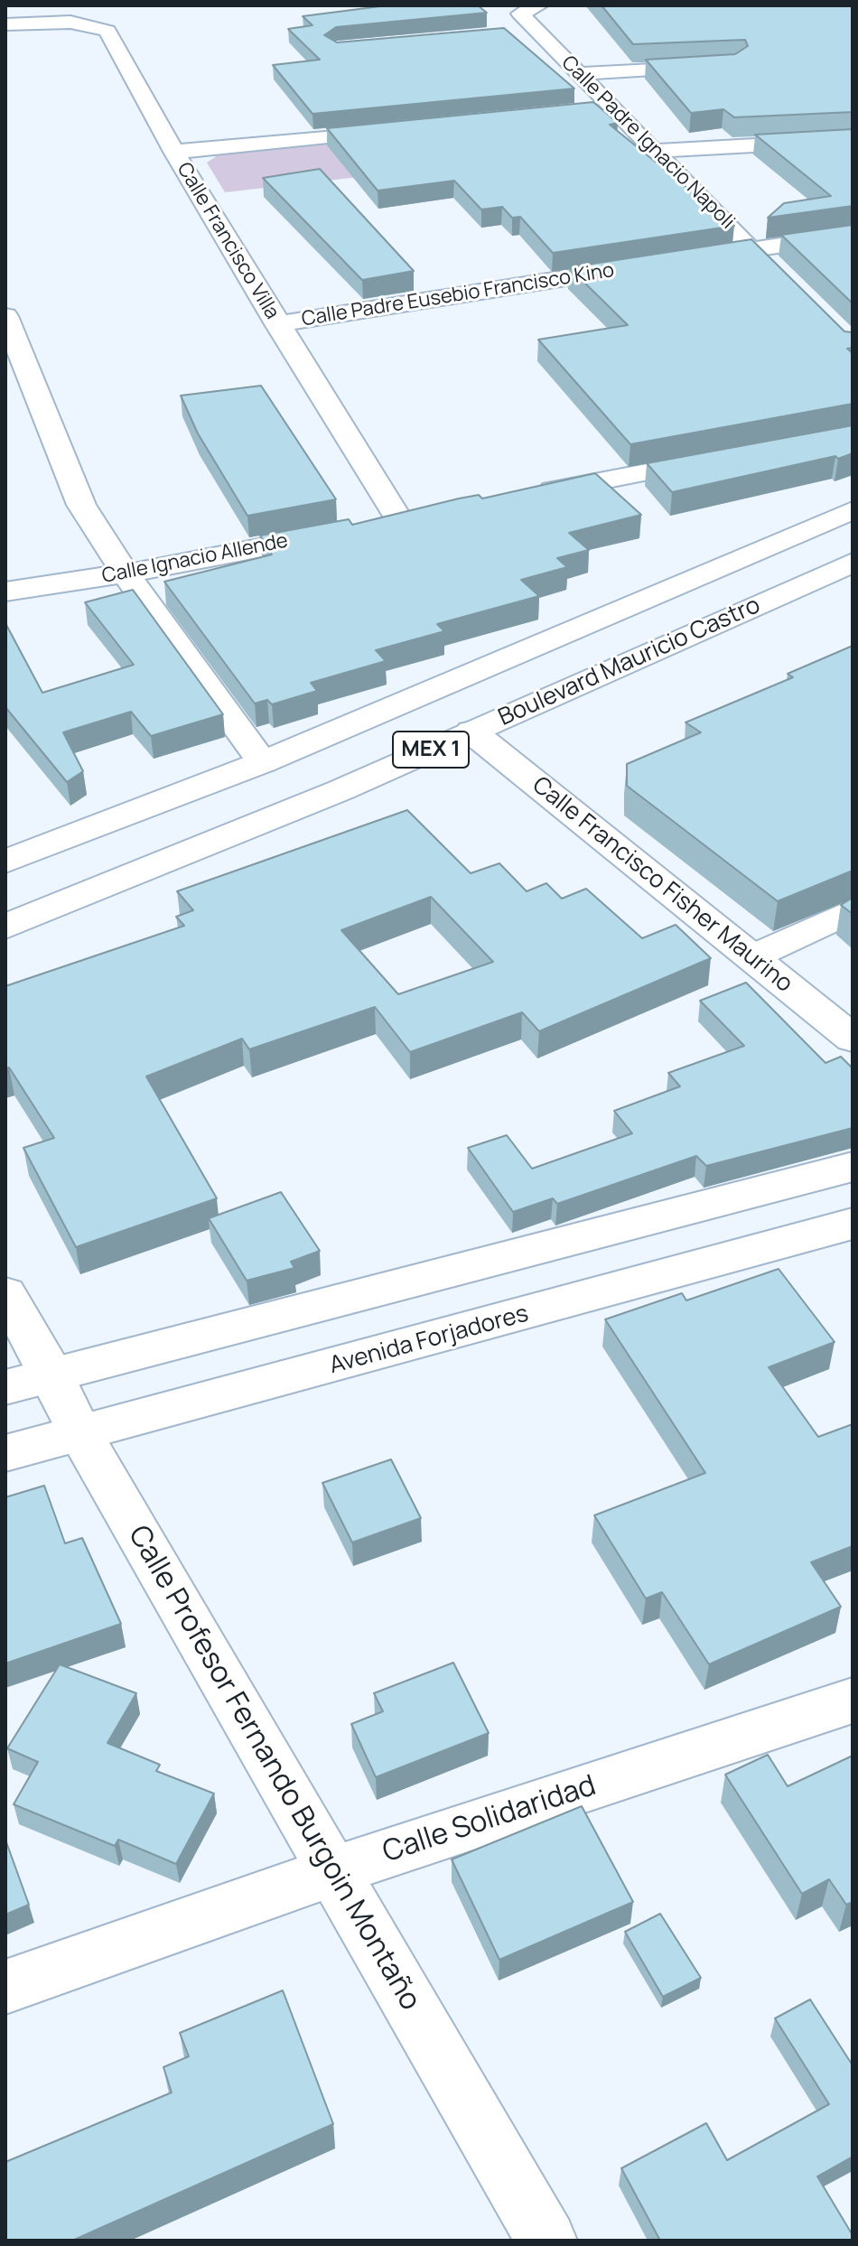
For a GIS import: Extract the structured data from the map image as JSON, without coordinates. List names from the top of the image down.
{
  "streets": {
    "street": [
      "Calle Padre Ignacio Napoli",
      "Calle Francisco Villa",
      "Calle Padre Eusebio Francisco Kino",
      "Calle Ignacio Allende",
      "Boulevard Mauricio Castro",
      "MEX 1",
      "Calle Francisco Fisher Maurino",
      "Avenida Forjadores",
      "Calle Profesor Fernando Burgoin Montaño",
      "Calle Solidaridad"
    ]
  },
  "crossings": [
    ["Calle Francisco Villa", "Calle Padre Eusebio Francisco Kino"],
    ["Calle Francisco Villa", "Calle Ignacio Allende"],
    ["Boulevard Mauricio Castro", "Calle Francisco Fisher Maurino"],
    ["Avenida Forjadores", "Calle Profesor Fernando Burgoin Montaño"],
    ["Calle Profesor Fernando Burgoin Montaño", "Calle Solidaridad"]
  ]
}
